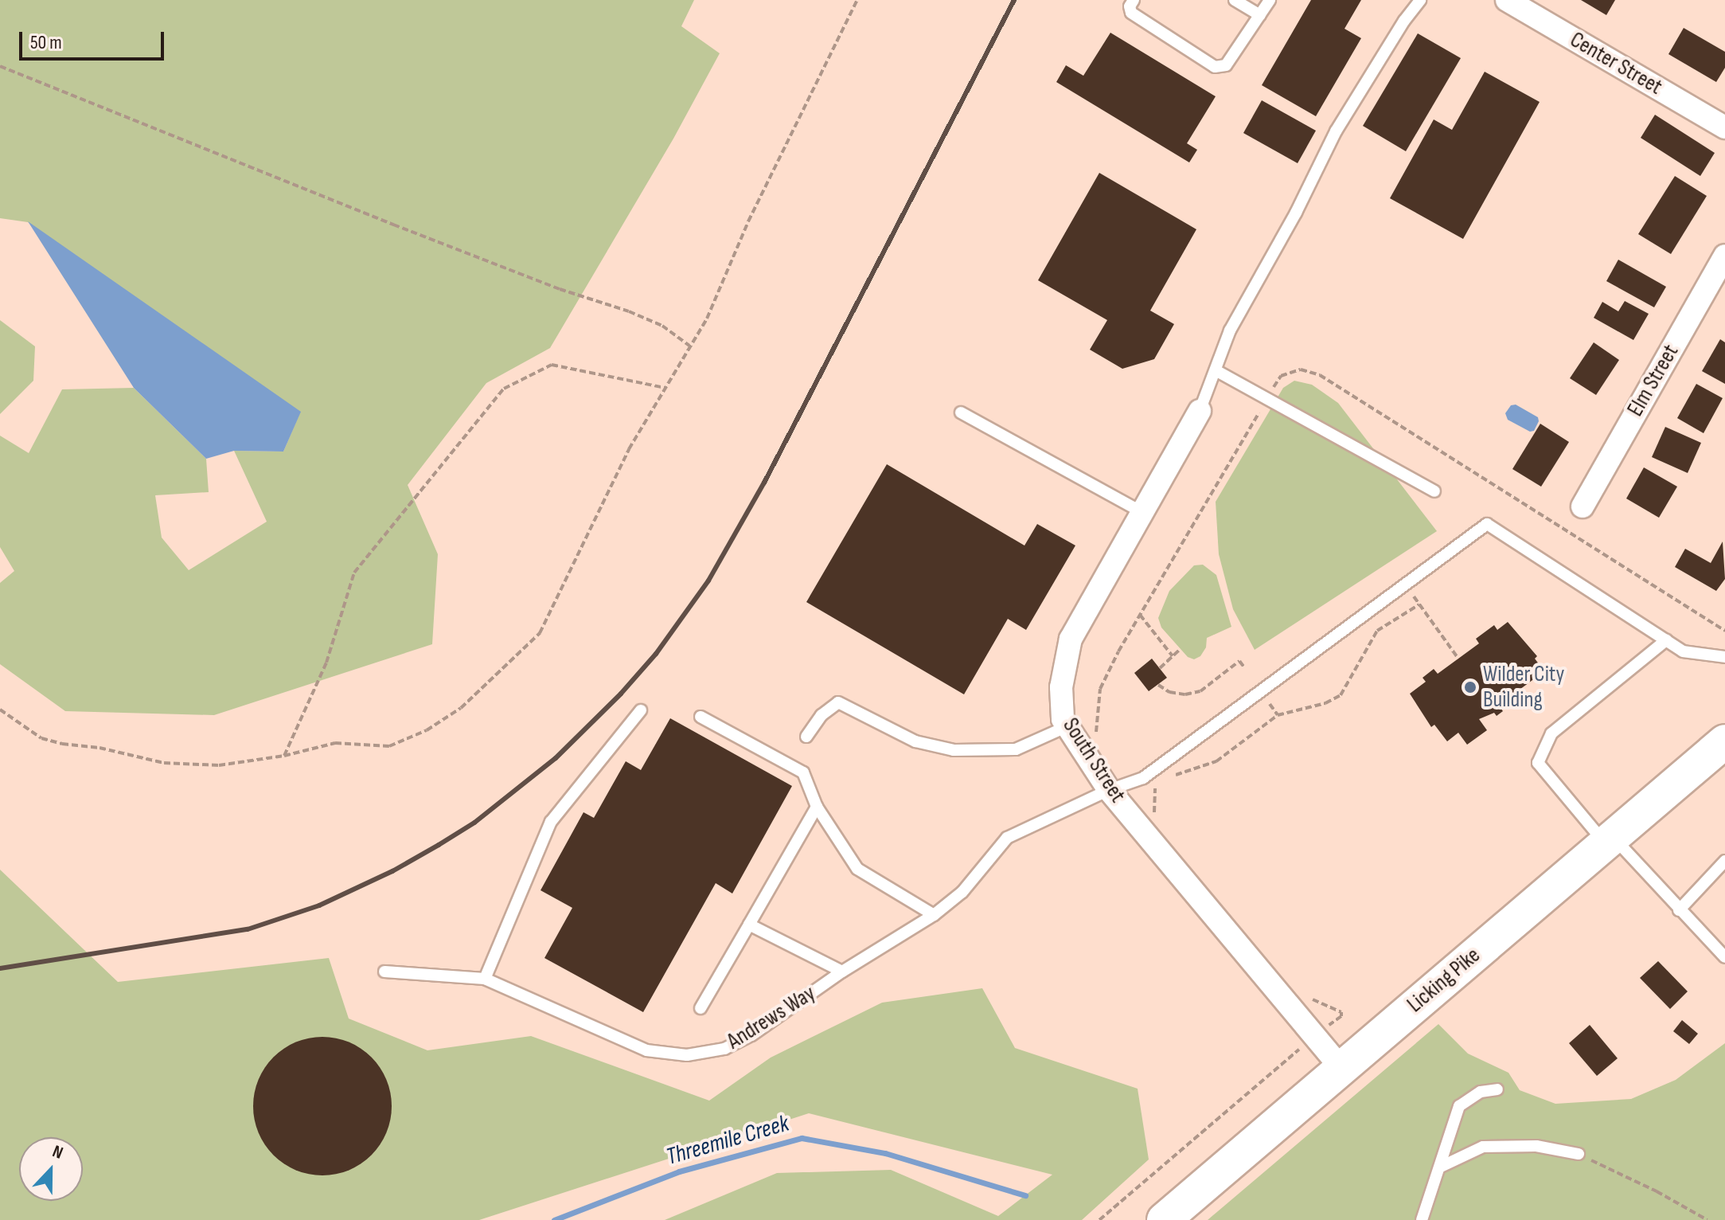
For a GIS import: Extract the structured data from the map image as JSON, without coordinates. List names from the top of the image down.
{
  "streets": {
    "main road": ["Licking Pike"],
    "street": ["Center Street", "Elm Street", "South Street"],
    "lane": ["Andrews Way"]
  },
  "crossings": [
    ["South Street", "Licking Pike"],
    ["South Street", "Andrews Way"]
  ],
  "water": ["Threemile Creek"],
  "places": ["Wilder City Building"],
  "scale_bar": "50 m",
  "north": "top"
}
